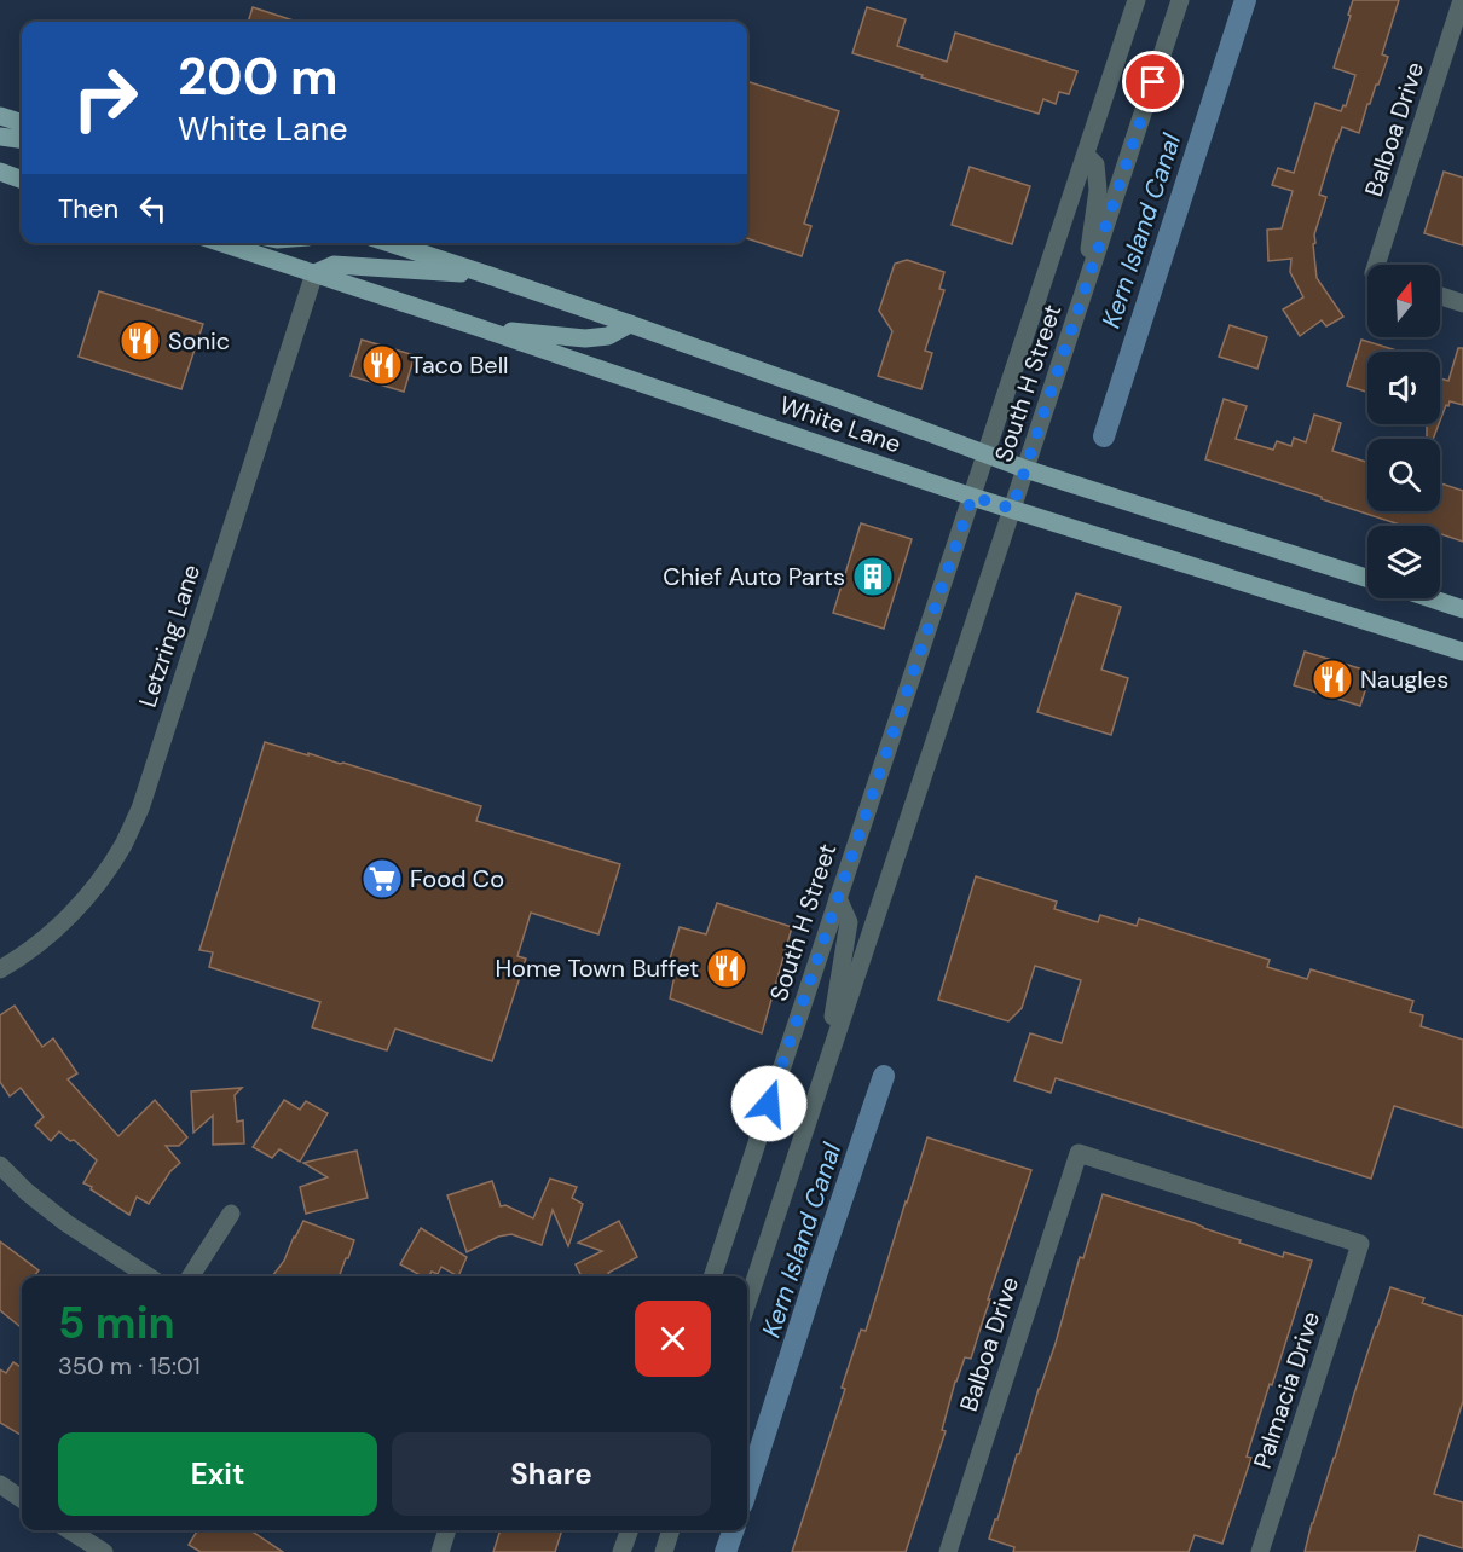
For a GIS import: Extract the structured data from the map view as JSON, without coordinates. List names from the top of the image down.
{
  "streets": {
    "main road": ["White Lane"],
    "street": [
      "Balboa Drive",
      "South H Street",
      "Letzring Lane",
      "Palmacia Drive"
    ]
  },
  "crossings": [
    ["Balboa Drive", "Palmacia Drive"],
    ["South H Street", "White Lane"],
    ["White Lane", "Letzring Lane"]
  ],
  "water": ["Kern Island Canal"],
  "places": {
    "restaurant": [
      "Sonic",
      "Taco Bell",
      "Naugles",
      "Home Town Buffet"
    ],
    "building": ["Chief Auto Parts"],
    "supermarket": ["Food Co"]
  },
  "north": "top",
  "page": {
    "turn": ["200 m", "White Lane"],
    "then": "Then",
    "heading": ["5 min", "350 m · 15:01"],
    "buttons": ["Exit", "Share"]
  }
}
